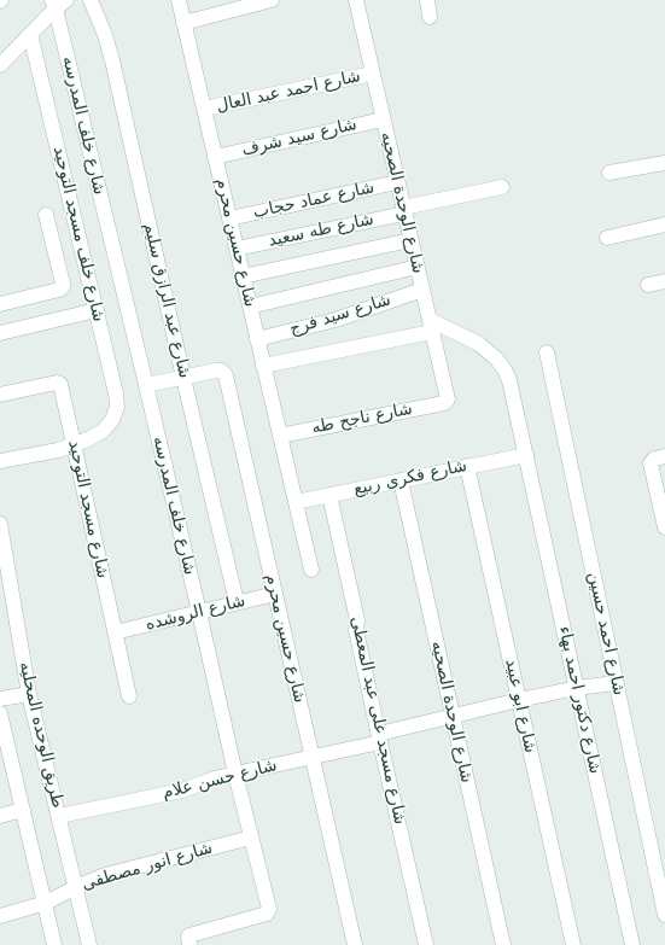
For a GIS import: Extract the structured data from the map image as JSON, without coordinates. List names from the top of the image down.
{
  "streets": {
    "street": [
      "شارع احمد عبد العال",
      "شارع خلف المدرسه",
      "شارع سيد شرف",
      "شارع عماد حجاب",
      "شارع الوحدة الصحيه",
      "شارع طه سعيد",
      "شارع خلف مسجد التوحيد",
      "شارع حسين محرم",
      "شارع عبد الرازق سليم",
      "شارع سيد فرج",
      "شارع ناجح طه",
      "شارع فكرى ربيع",
      "شارع مسجد التوحيد",
      "شارع الروشده",
      "شارع احمد حسين",
      "شارع دكتور احمد بهاء",
      "شارع ابو عبيد",
      "شارع مسجد على عبد المعطى",
      "طريق الوحده المحليه",
      "شارع حسن علام",
      "شارع انور مصطفى"
    ]
  },
  "crossings": [
    ["شارع احمد عبد العال", "شارع الوحدة الصحيه"],
    ["شارع احمد عبد العال", "شارع حسين محرم"],
    ["شارع خلف المدرسه", "شارع الروشده"],
    ["شارع خلف المدرسه", "شارع حسن علام"],
    ["شارع خلف المدرسه", "شارع انور مصطفى"],
    ["شارع سيد شرف", "شارع الوحدة الصحيه"],
    ["شارع سيد شرف", "شارع حسين محرم"],
    ["شارع عماد حجاب", "شارع الوحدة الصحيه"],
    ["شارع عماد حجاب", "شارع حسين محرم"],
    ["شارع الوحدة الصحيه", "شارع طه سعيد"],
    ["شارع الوحدة الصحيه", "شارع سيد فرج"],
    ["شارع الوحدة الصحيه", "شارع ناجح طه"],
    ["شارع الوحدة الصحيه", "شارع فكرى ربيع"],
    ["شارع الوحدة الصحيه", "شارع دكتور احمد بهاء"],
    ["شارع الوحدة الصحيه", "شارع حسن علام"],
    ["شارع طه سعيد", "شارع حسين محرم"],
    ["شارع خلف مسجد التوحيد", "شارع مسجد التوحيد"],
    ["شارع حسين محرم", "شارع عبد الرازق سليم"],
    ["شارع حسين محرم", "شارع سيد فرج"],
    ["شارع حسين محرم", "شارع ناجح طه"],
    ["شارع حسين محرم", "شارع فكرى ربيع"],
    ["شارع حسين محرم", "شارع الروشده"],
    ["شارع حسين محرم", "شارع حسن علام"],
    ["شارع عبد الرازق سليم", "شارع الروشده"],
    ["شارع فكرى ربيع", "شارع دكتور احمد بهاء"],
    ["شارع فكرى ربيع", "شارع ابو عبيد"],
    ["شارع فكرى ربيع", "شارع مسجد على عبد المعطى"],
    ["شارع مسجد التوحيد", "شارع الروشده"],
    ["شارع احمد حسين", "شارع حسن علام"],
    ["شارع دكتور احمد بهاء", "شارع حسن علام"],
    ["شارع ابو عبيد", "شارع حسن علام"],
    ["شارع مسجد على عبد المعطى", "شارع حسن علام"],
    ["طريق الوحده المحليه", "شارع حسن علام"],
    ["طريق الوحده المحليه", "شارع انور مصطفى"]
  ]
}
